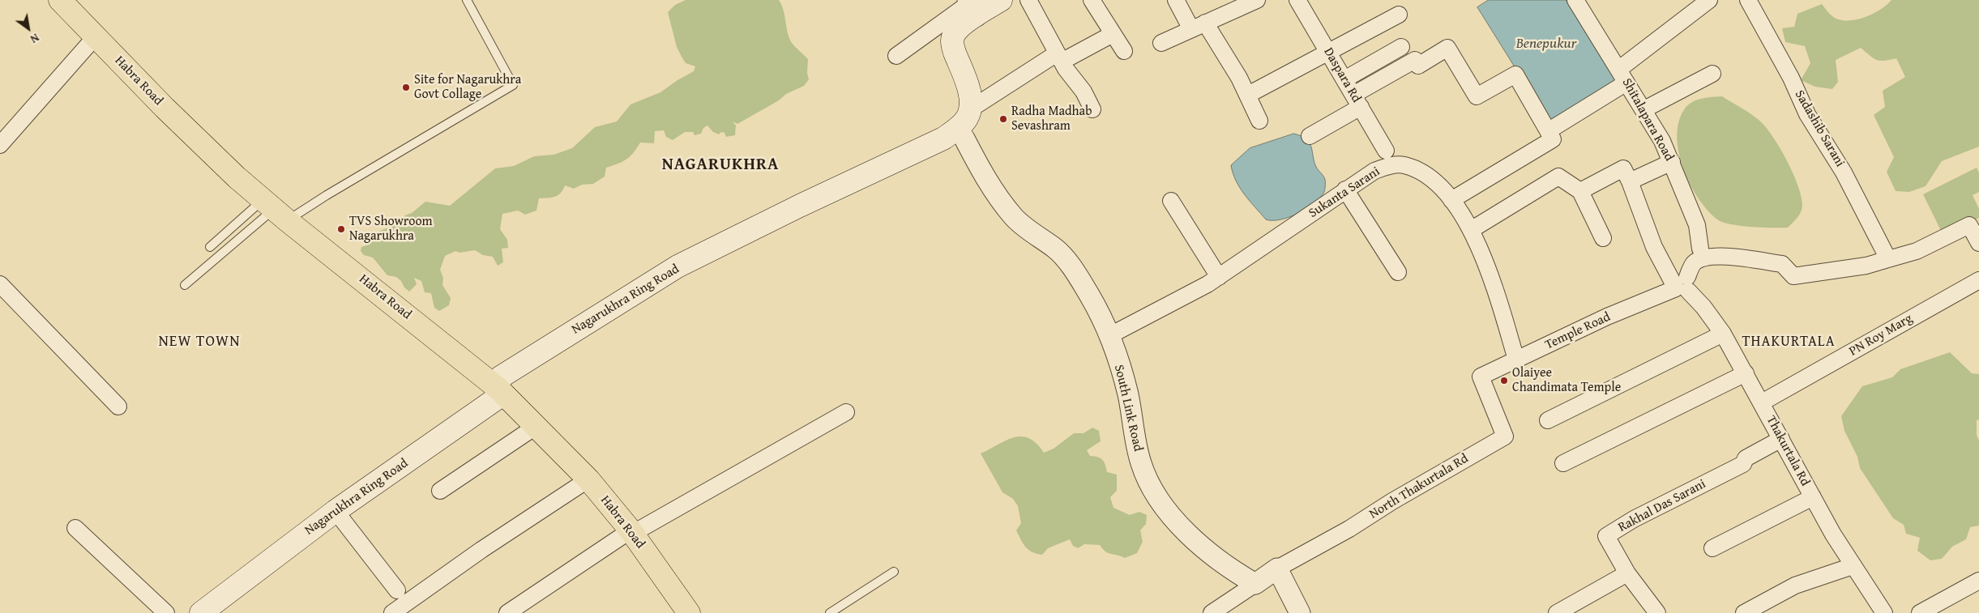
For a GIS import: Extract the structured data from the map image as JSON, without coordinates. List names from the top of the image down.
{
  "streets": {
    "main road": ["Habra Road", "Nagarukhra Ring Road"],
    "street": [
      "Daspara Rd",
      "Shitalapara Road",
      "Sadashib Sarani",
      "Sukanta Sarani",
      "Temple Road",
      "PN Roy Marg",
      "South Link Road",
      "Thakurtala Rd",
      "North Thakurtala Rd",
      "Rakhal Das Sarani"
    ]
  },
  "crossings": [
    ["Habra Road", "Nagarukhra Ring Road"],
    ["Shitalapara Road", "Temple Road"],
    ["Shitalapara Road", "Thakurtala Rd"],
    ["Sukanta Sarani", "South Link Road"],
    ["Nagarukhra Ring Road", "South Link Road"],
    ["Temple Road", "Thakurtala Rd"],
    ["Temple Road", "North Thakurtala Rd"],
    ["PN Roy Marg", "Thakurtala Rd"],
    ["Thakurtala Rd", "Rakhal Das Sarani"]
  ],
  "districts": ["NAGARUKHRA", "NEW TOWN", "THAKURTALA"],
  "water": ["Benepukur"],
  "places": [
    "Site for Nagarukhra Govt Collage",
    "Radha Madhab Sevashram",
    "TVS Showroom Nagarukhra",
    "Olaiyee Chandimata Temple"
  ],
  "north": "bottom right"
}
